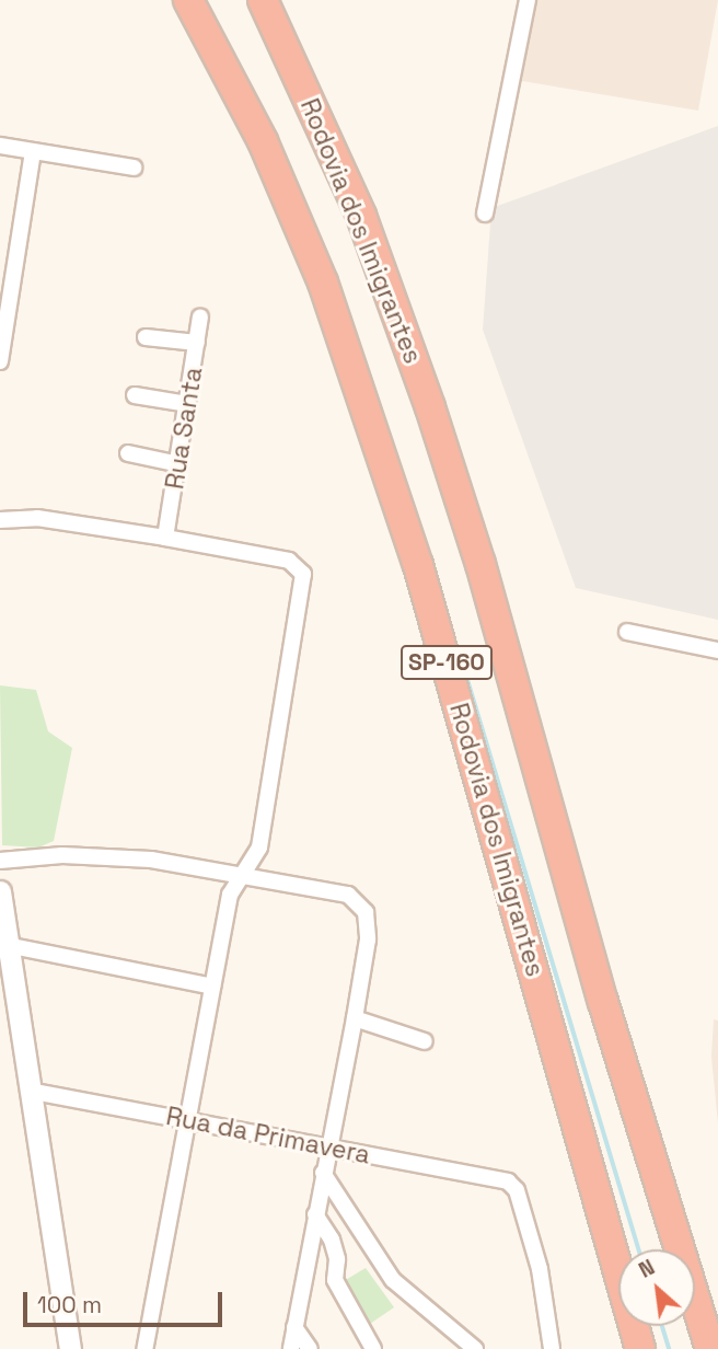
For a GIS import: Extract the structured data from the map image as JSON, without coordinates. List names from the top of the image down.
{
  "streets": {
    "highway": ["Rodovia dos Imigrantes", "SP-160"],
    "street": ["Rua Santa", "Rua da Primavera"]
  },
  "scale_bar": "100 m",
  "north": "top left"
}
